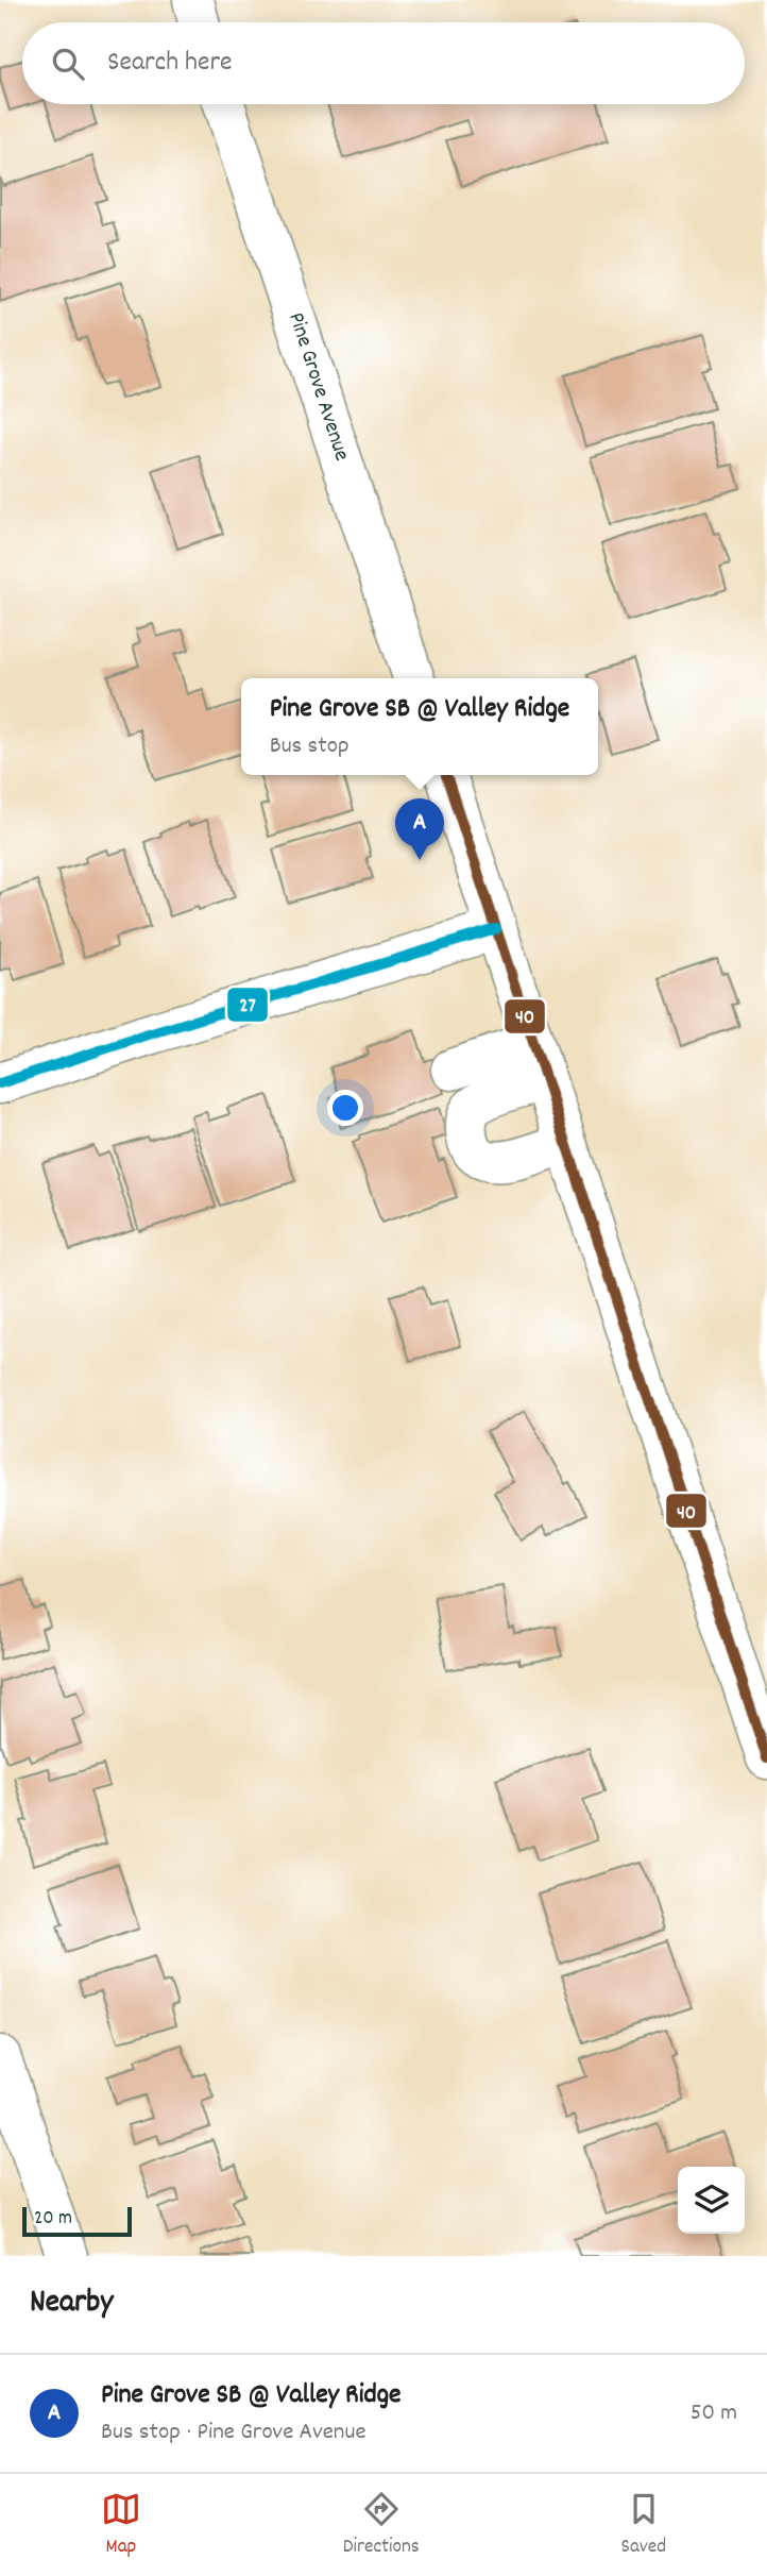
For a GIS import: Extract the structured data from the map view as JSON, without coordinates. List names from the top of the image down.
{
  "streets": {
    "street": ["Pine Grove Avenue"]
  },
  "lines": ["transit line 40", "transit line 27"],
  "scale_bar": "20 m",
  "page": {
    "search": "Search here",
    "popup": ["Pine Grove SB @ Valley Ridge", "Bus stop"],
    "pins": "A",
    "scale": "20 m",
    "heading": "Nearby",
    "list": [
      {
        "mark": "A",
        "name": "Pine Grove SB @ Valley Ridge",
        "note": "Bus stop · Pine Grove Avenue",
        "value": "50 m"
      }
    ],
    "nav": ["Map", "Directions", "Saved"]
  }
}
